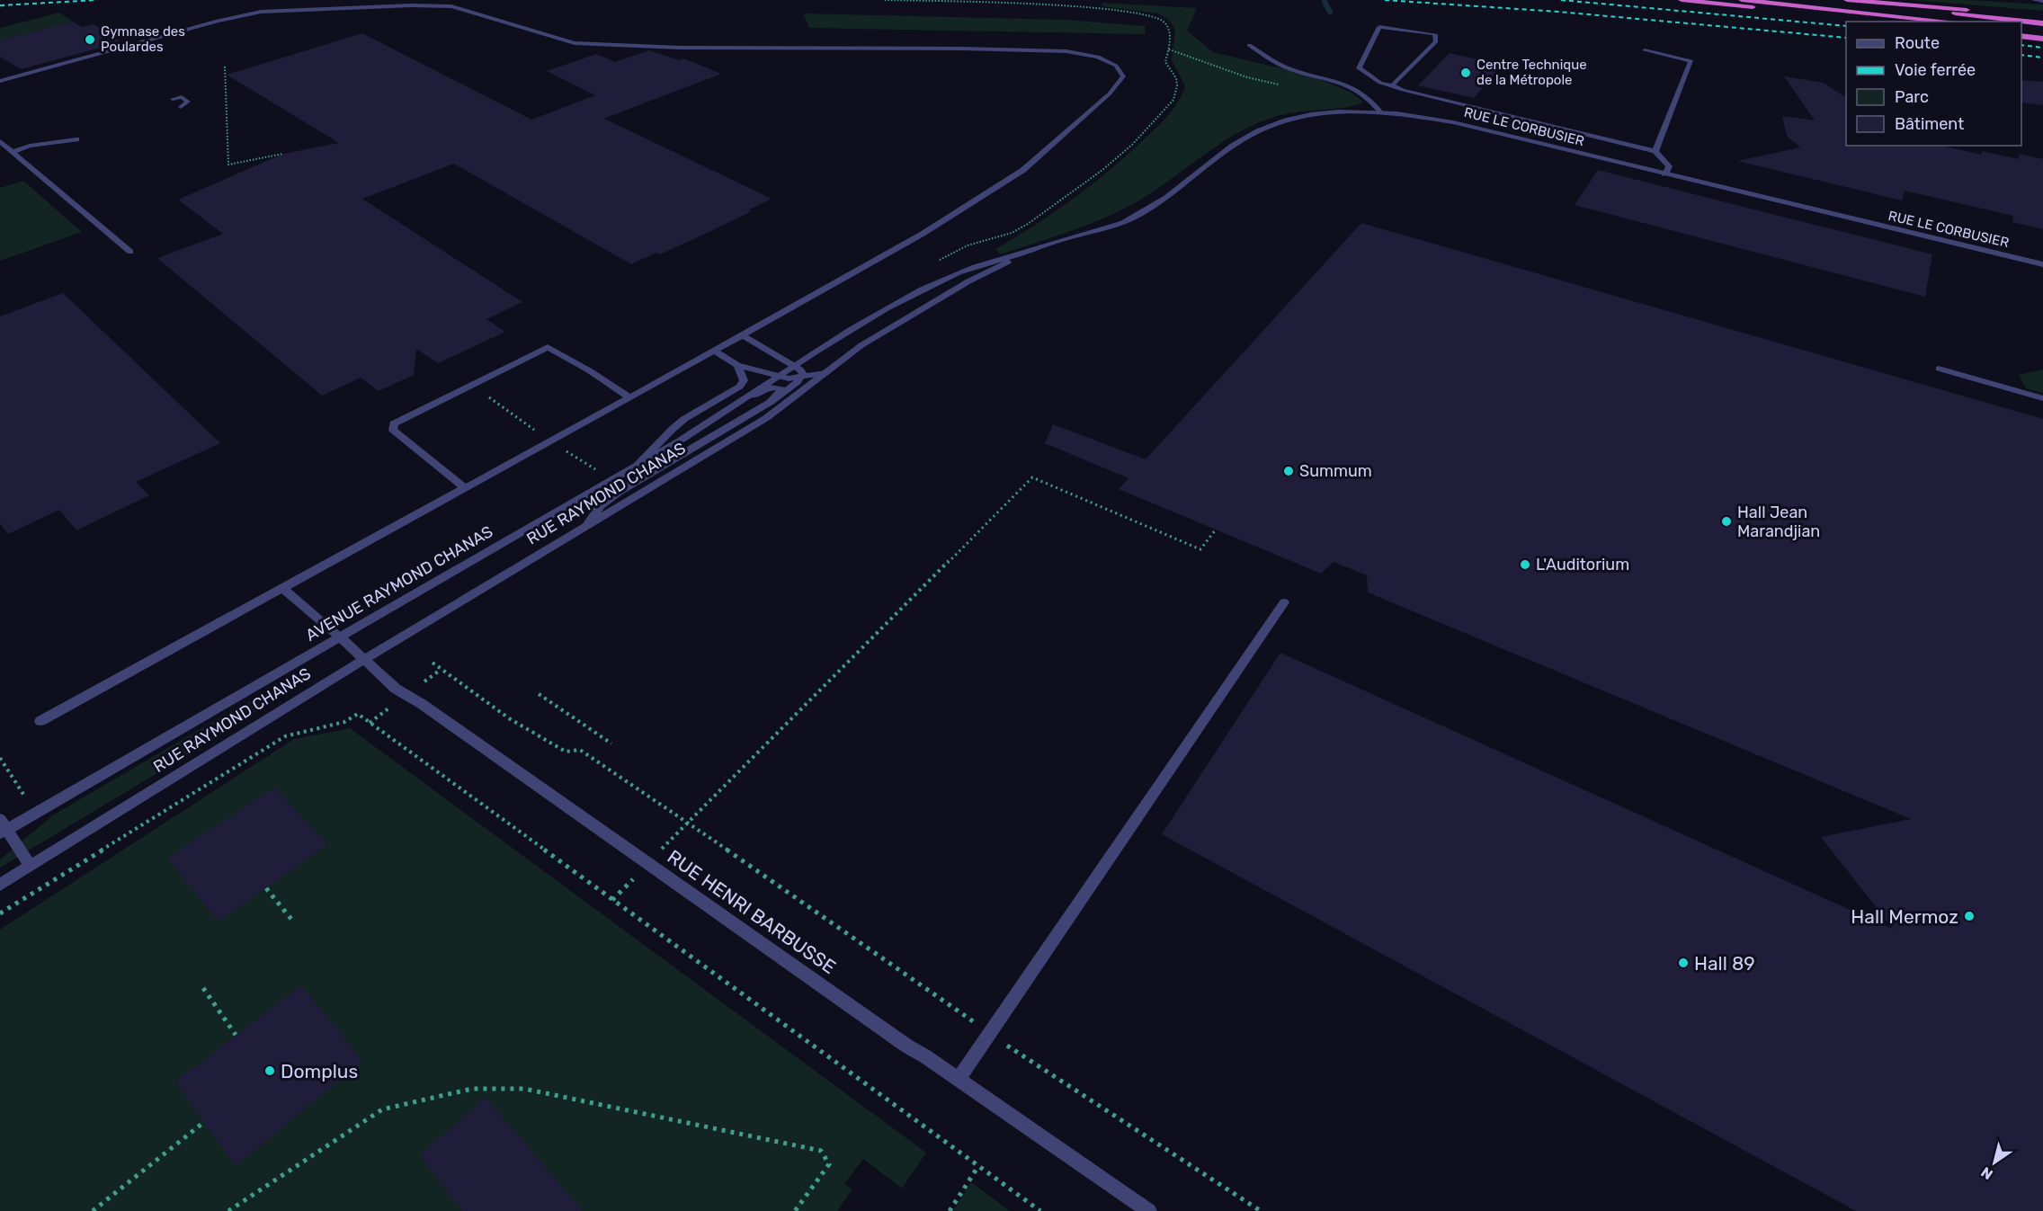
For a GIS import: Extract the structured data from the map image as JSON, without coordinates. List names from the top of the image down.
{
  "streets": {
    "street": [
      "RUE LE CORBUSIER",
      "RUE RAYMOND CHANAS",
      "AVENUE RAYMOND CHANAS",
      "RUE HENRI BARBUSSE"
    ]
  },
  "crossings": [
    ["RUE LE CORBUSIER", "RUE RAYMOND CHANAS"],
    ["RUE LE CORBUSIER", "AVENUE RAYMOND CHANAS"],
    ["RUE RAYMOND CHANAS", "AVENUE RAYMOND CHANAS"],
    ["RUE RAYMOND CHANAS", "RUE HENRI BARBUSSE"],
    ["AVENUE RAYMOND CHANAS", "RUE HENRI BARBUSSE"]
  ],
  "places": [
    "Gymnase des Poulardes",
    "Centre Technique de la Métropole",
    "Summum",
    "Hall Jean Marandjian",
    "L'Auditorium",
    "Hall Mermoz",
    "Hall 89",
    "Domplus"
  ],
  "legend": [
    "Route",
    "Voie ferrée",
    "Parc",
    "Bâtiment"
  ],
  "north": "bottom left"
}
